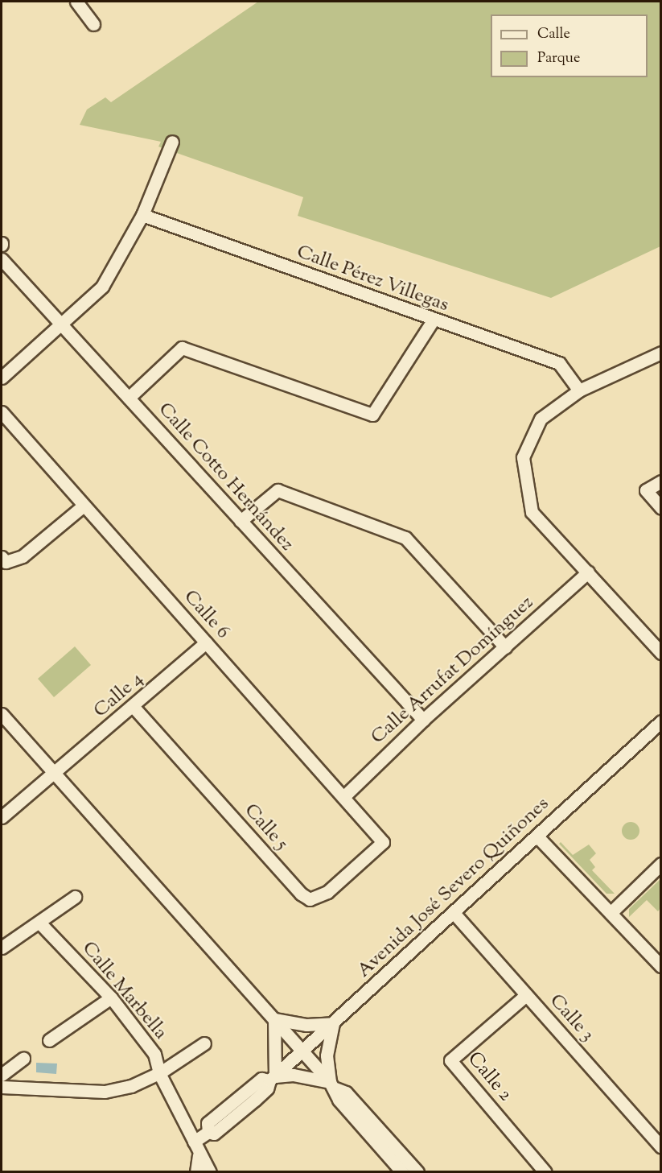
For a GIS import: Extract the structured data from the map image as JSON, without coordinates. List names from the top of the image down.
{
  "streets": {
    "street": [
      "Calle Pérez Villegas",
      "Calle Cotto Hernández",
      "Calle 6",
      "Calle Arrufat Domínguez",
      "Calle 4",
      "Calle 5",
      "Avenida José Severo Quiñones",
      "Calle Marbella",
      "Calle 3",
      "Calle 2"
    ]
  },
  "crossings": [
    ["Calle Cotto Hernández", "Calle Arrufat Domínguez"],
    ["Calle 6", "Calle Arrufat Domínguez"],
    ["Calle 6", "Calle 4"],
    ["Calle 6", "Calle 5"],
    ["Calle 4", "Calle 5"],
    ["Avenida José Severo Quiñones", "Calle Marbella"],
    ["Avenida José Severo Quiñones", "Calle 3"],
    ["Calle 3", "Calle 2"]
  ],
  "legend": ["Calle", "Parque"]
}
